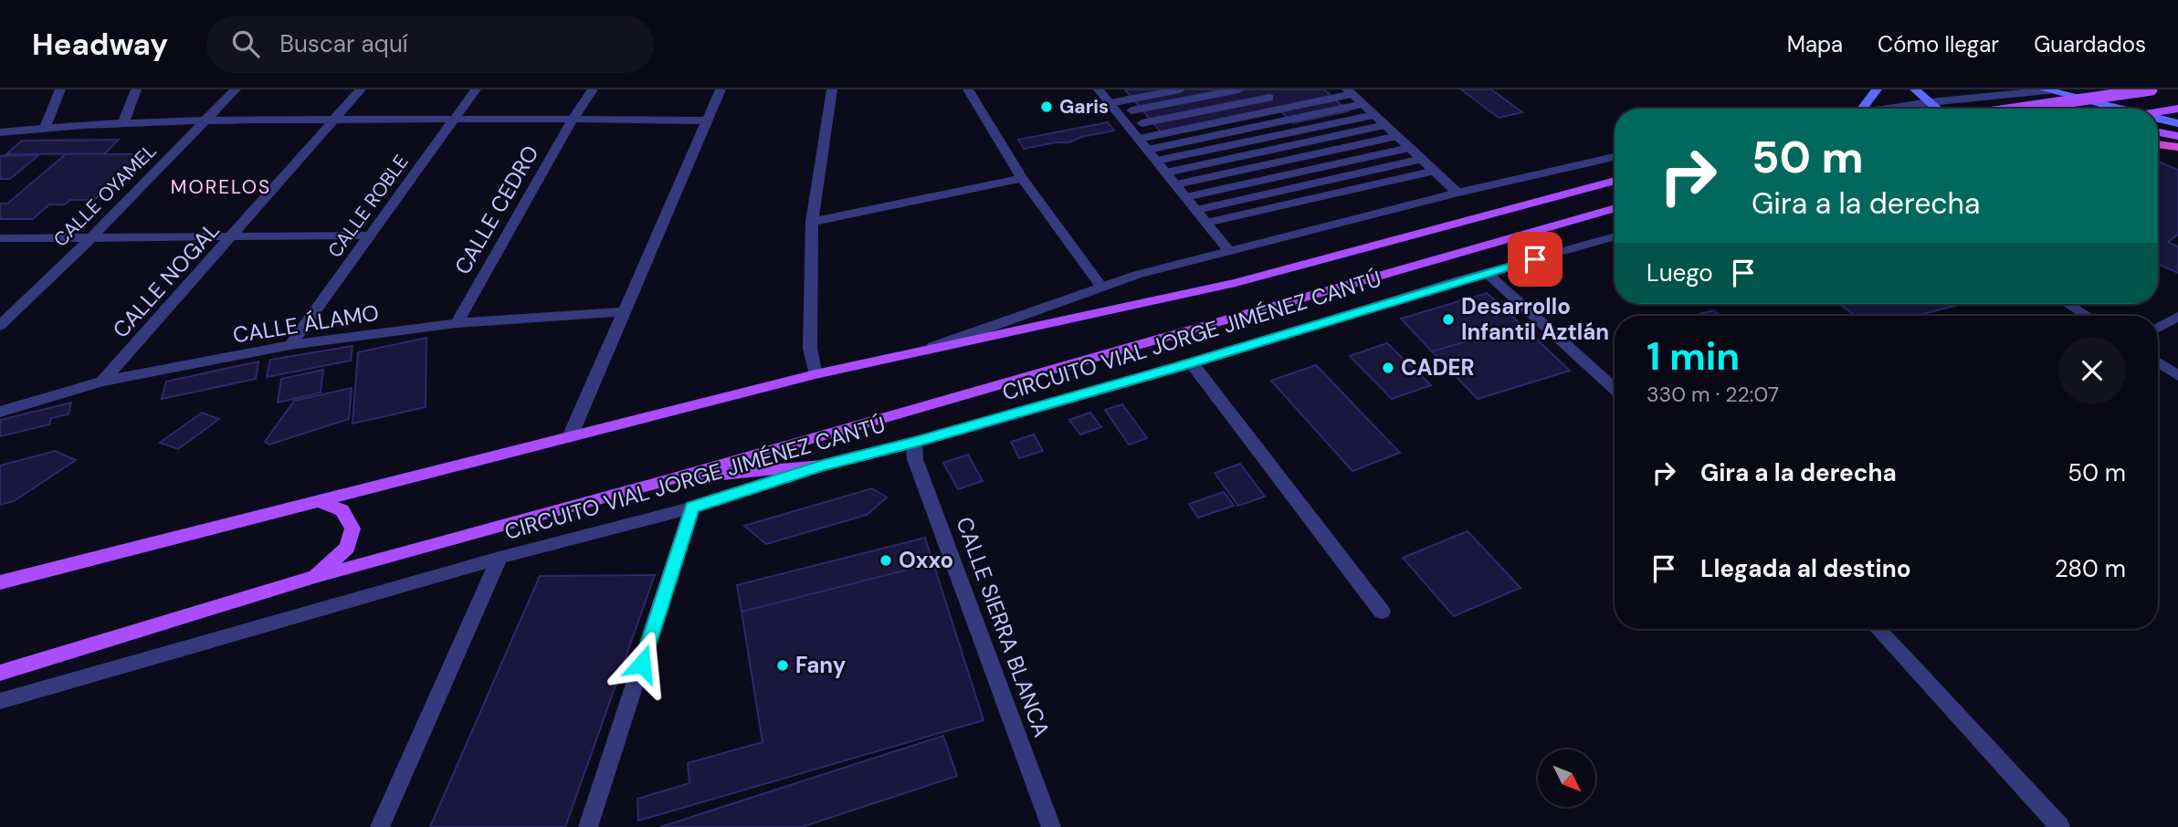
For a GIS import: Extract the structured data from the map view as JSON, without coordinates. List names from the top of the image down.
{
  "streets": {
    "main road": ["CIRCUITO VIAL JORGE JIMÉNEZ CANTÚ"],
    "street": [
      "CALLE OYAMEL",
      "CALLE ROBLE",
      "CALLE CEDRO",
      "CALLE NOGAL",
      "CALLE ÁLAMO",
      "CALLE SIERRA BLANCA"
    ]
  },
  "crossings": [
    ["CALLE ROBLE", "CALLE ÁLAMO"],
    ["CALLE CEDRO", "CALLE ÁLAMO"],
    ["CALLE NOGAL", "CALLE ÁLAMO"],
    ["CIRCUITO VIAL JORGE JIMÉNEZ CANTÚ", "CALLE SIERRA BLANCA"]
  ],
  "districts": ["MORELOS"],
  "places": [
    "Garis",
    "Desarrollo Infantil Aztlán",
    "CADER",
    "Oxxo",
    "Fany"
  ],
  "north": "bottom right",
  "page": {
    "header": "Headway",
    "search": "Buscar aquí",
    "nav": ["Mapa", "Cómo llegar", "Guardados"],
    "turn": ["50 m", "Gira a la derecha"],
    "then": "Luego",
    "heading": ["1 min", "330 m · 22:07"],
    "list": [
      {
        "name": "Gira a la derecha",
        "value": "50 m"
      },
      {
        "name": "Llegada al destino",
        "value": "280 m"
      }
    ]
  }
}
